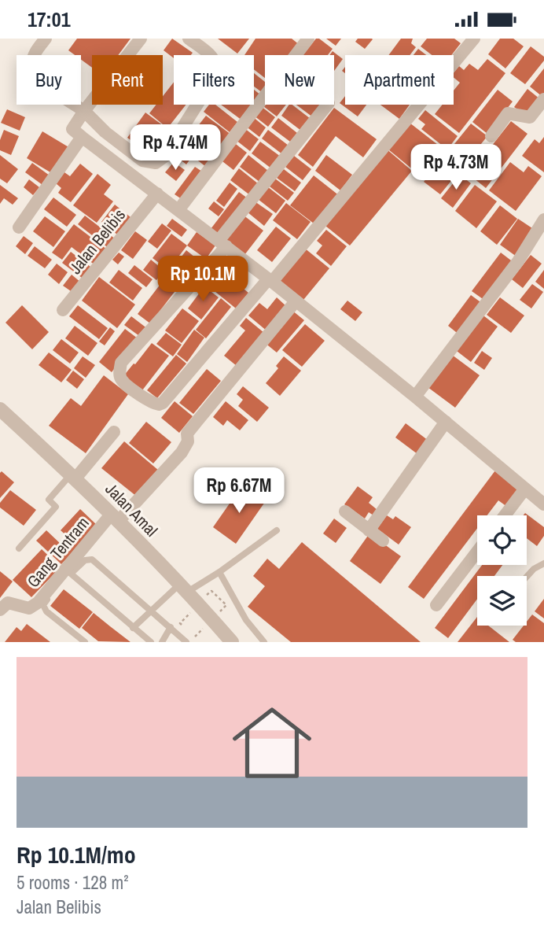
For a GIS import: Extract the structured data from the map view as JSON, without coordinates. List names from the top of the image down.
{
  "streets": {
    "street": ["Jalan Belibis", "Jalan Amal", "Gang Tentram"]
  },
  "crossings": [
    ["Jalan Amal", "Gang Tentram"]
  ],
  "page": {
    "status": "17:01",
    "chip": [
      "Buy",
      "Rent",
      "Filters",
      "New",
      "Apartment"
    ],
    "price": [
      "Rp 4.74M",
      "Rp 4.73M",
      "Rp 10.1M",
      "Rp 6.67M"
    ],
    "list": [
      {
        "name": "Rp 10.1M/mo",
        "note": "5 rooms · 128 m² · Jalan Belibis"
      }
    ]
  }
}
